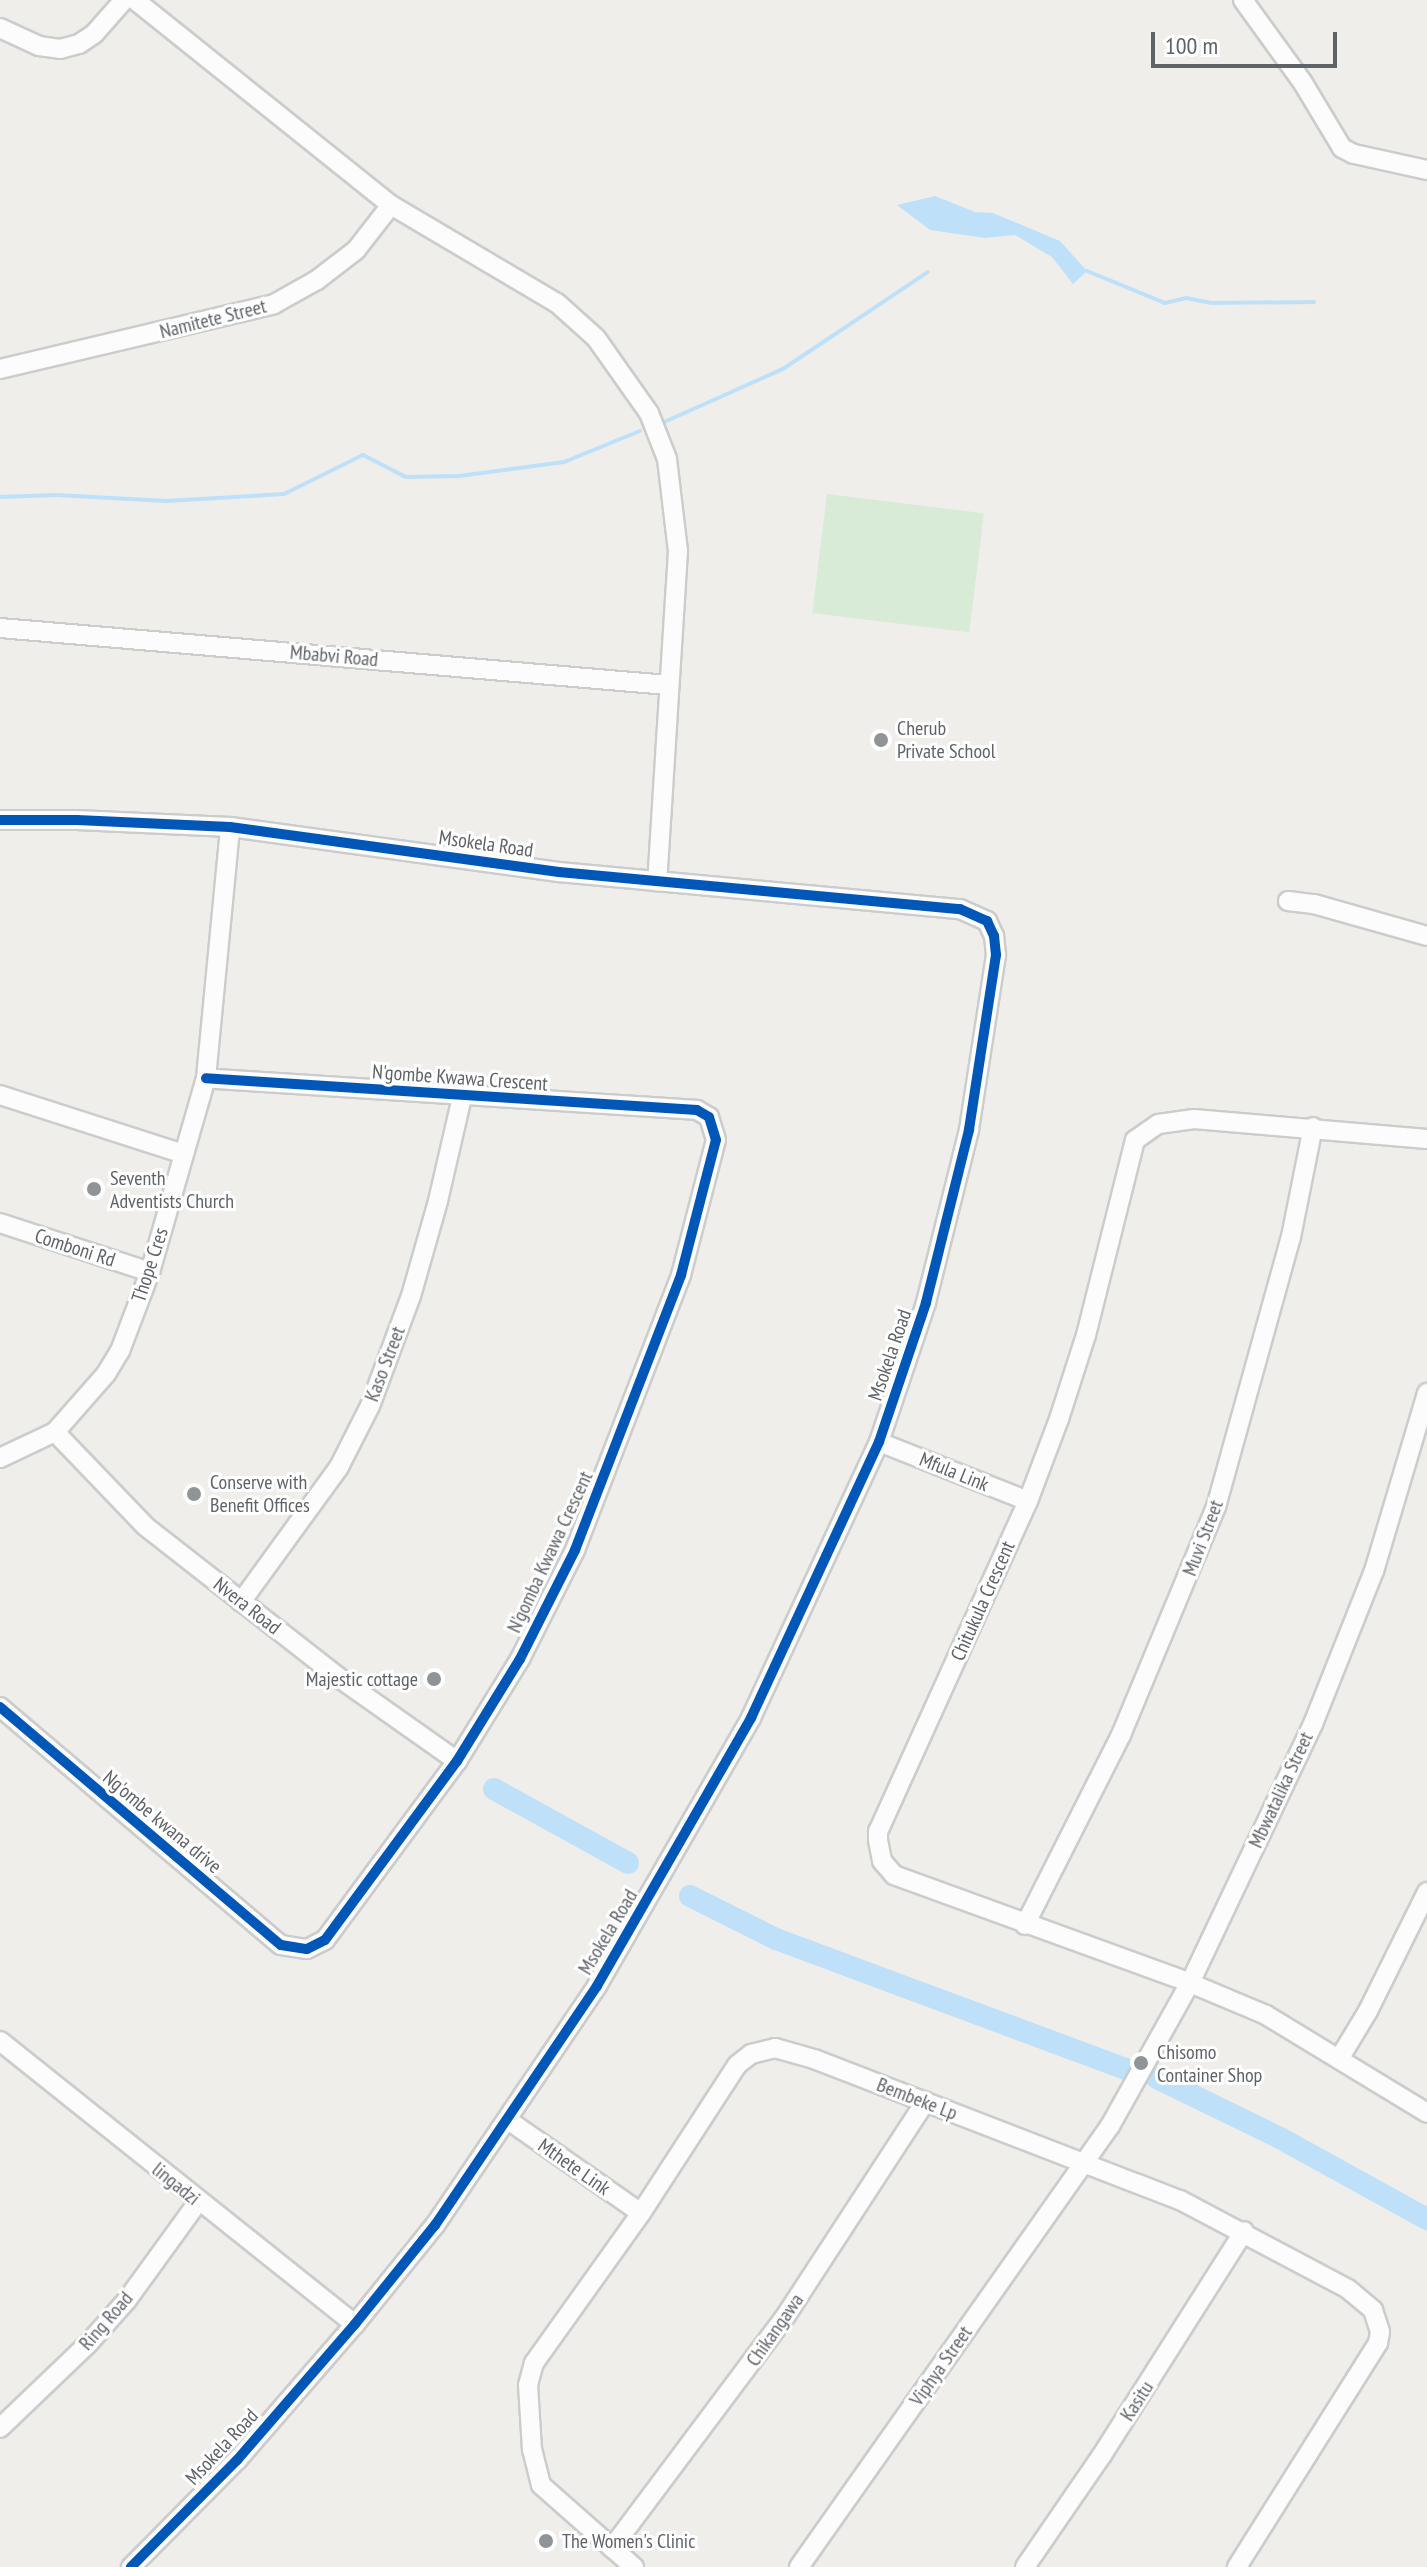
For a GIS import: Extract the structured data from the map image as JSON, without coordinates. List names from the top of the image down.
{
  "streets": {
    "street": [
      "Namitete Street",
      "Mbabvi Road",
      "Msokela Road",
      "N'gombe Kwawa Crescent",
      "Comboni Rd",
      "Thope Cres",
      "Kaso Street",
      "Mfula Link",
      "Muvi Street",
      "N'gomba Kwawa Crescent",
      "Chitukula Crescent",
      "Nvera Road",
      "Mbwatalika Street",
      "Ng'ombe kwana drive",
      "Bembeke Lp",
      "Mthete Link",
      "lingadzi",
      "Ring Road",
      "Chikangawa",
      "Viphya Street",
      "Kasitu"
    ]
  },
  "crossings": [
    ["Msokela Road", "Thope Cres"],
    ["Msokela Road", "Mfula Link"],
    ["Msokela Road", "Mthete Link"],
    ["Msokela Road", "lingadzi"],
    ["N'gombe Kwawa Crescent", "Thope Cres"],
    ["N'gombe Kwawa Crescent", "Kaso Street"],
    ["N'gombe Kwawa Crescent", "N'gomba Kwawa Crescent"],
    ["Comboni Rd", "Thope Cres"],
    ["Thope Cres", "Nvera Road"],
    ["Kaso Street", "Nvera Road"],
    ["Mfula Link", "Chitukula Crescent"],
    ["Muvi Street", "Chitukula Crescent"],
    ["N'gomba Kwawa Crescent", "Nvera Road"],
    ["N'gomba Kwawa Crescent", "Ng'ombe kwana drive"],
    ["Chitukula Crescent", "Mbwatalika Street"],
    ["Mbwatalika Street", "Bembeke Lp"],
    ["Mbwatalika Street", "Viphya Street"],
    ["Bembeke Lp", "Mthete Link"],
    ["Bembeke Lp", "Chikangawa"],
    ["Bembeke Lp", "Viphya Street"],
    ["Bembeke Lp", "Kasitu"],
    ["lingadzi", "Ring Road"]
  ],
  "places": [
    "Cherub Private School",
    "Seventh Adventists Church",
    "Conserve with Benefit Offices",
    "Majestic cottage",
    "Chisomo Container Shop",
    "The Women's Clinic"
  ],
  "scale_bar": "100 m"
}
